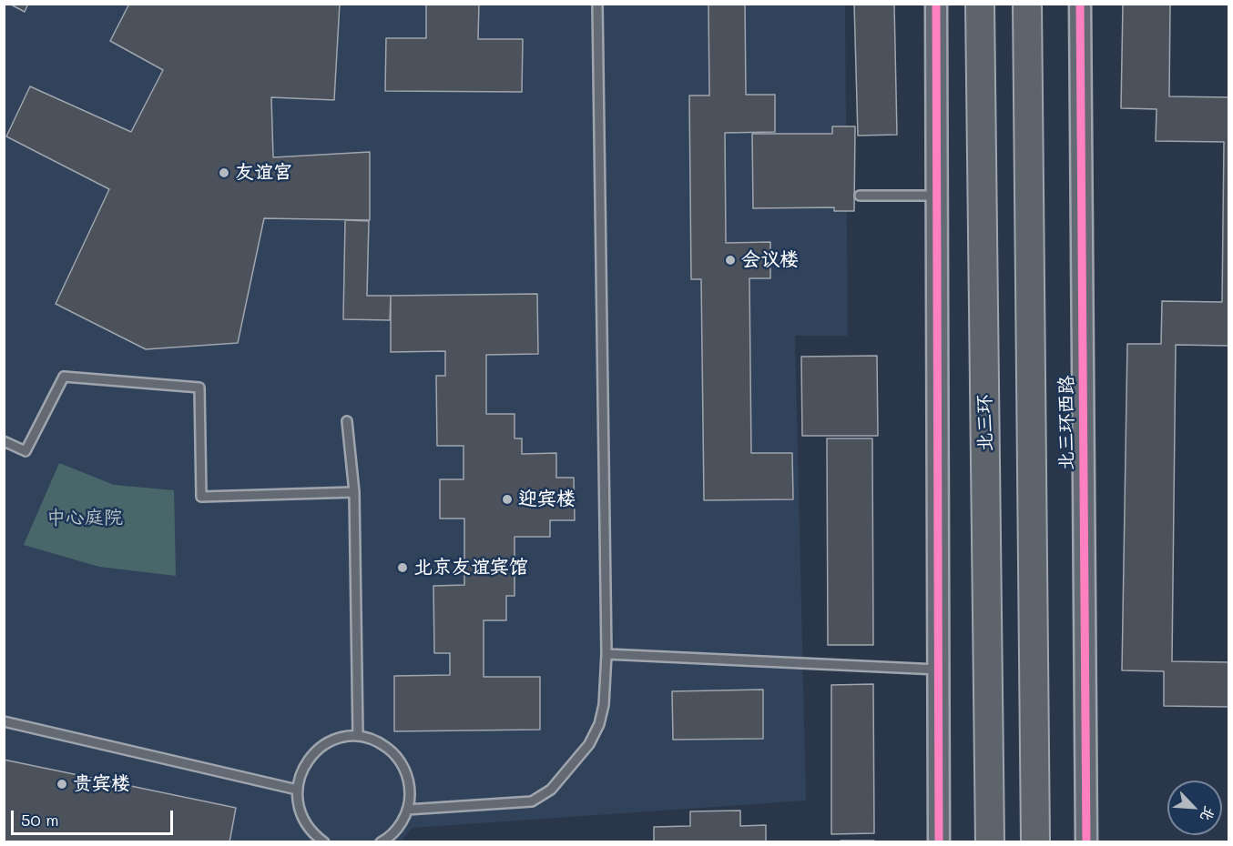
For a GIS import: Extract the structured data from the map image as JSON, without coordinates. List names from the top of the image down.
{
  "streets": {
    "highway": ["北三环"],
    "street": ["北三环西路"]
  },
  "parks": ["中心庭院"],
  "places": [
    "友谊宫",
    "会议楼",
    "迎宾楼",
    "北京友谊宾馆",
    "贵宾楼"
  ],
  "scale_bar": "50 m",
  "north": "bottom right"
}
